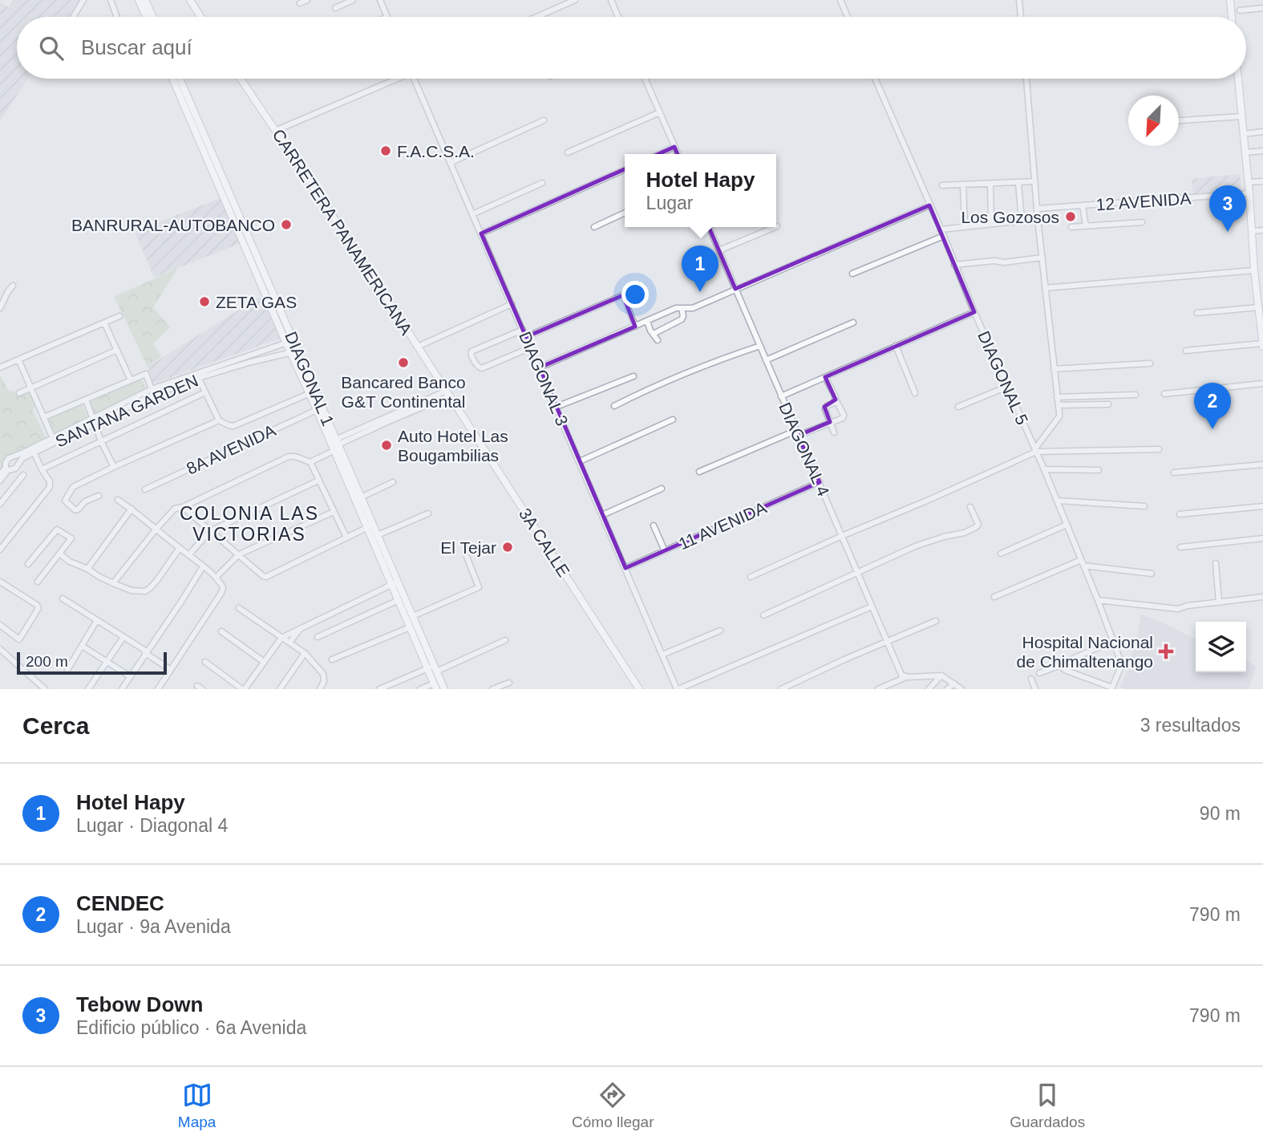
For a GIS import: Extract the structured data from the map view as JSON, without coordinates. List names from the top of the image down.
{
  "streets": {
    "main road": ["CARRETERA PANAMERICANA", "DIAGONAL 1", "3A CALLE"],
    "street": [
      "12 AVENIDA",
      "DIAGONAL 5",
      "DIAGONAL 3",
      "SANTANA GARDEN",
      "8A AVENIDA",
      "DIAGONAL 4",
      "11 AVENIDA"
    ]
  },
  "crossings": [
    ["CARRETERA PANAMERICANA", "3A CALLE"],
    ["DIAGONAL 1", "SANTANA GARDEN"],
    ["DIAGONAL 1", "8A AVENIDA"],
    ["DIAGONAL 3", "11 AVENIDA"],
    ["DIAGONAL 4", "11 AVENIDA"]
  ],
  "districts": ["COLONIA LAS VICTORIAS"],
  "places": {
    "other": [
      "F.A.C.S.A.",
      "Los Gozosos",
      "BANRURAL-AUTOBANCO",
      "ZETA GAS",
      "Bancared Banco G&T Continental",
      "Auto Hotel Las Bougambilias",
      "El Tejar"
    ],
    "health": ["Hospital Nacional de Chimaltenango"]
  },
  "scale_bar": "200 m",
  "north": "bottom left",
  "page": {
    "search": "Buscar aquí",
    "popup": ["Hotel Hapy", "Lugar"],
    "pins": ["3", "1", "2"],
    "scale": "200 m",
    "heading": ["Cerca", "3 resultados"],
    "list": [
      {
        "mark": "1",
        "name": "Hotel Hapy",
        "note": "Lugar · Diagonal 4",
        "value": "90 m"
      },
      {
        "mark": "2",
        "name": "CENDEC",
        "note": "Lugar · 9a Avenida",
        "value": "790 m"
      },
      {
        "mark": "3",
        "name": "Tebow Down",
        "note": "Edificio público · 6a Avenida",
        "value": "790 m"
      }
    ],
    "nav": ["Mapa", "Cómo llegar", "Guardados"]
  }
}
